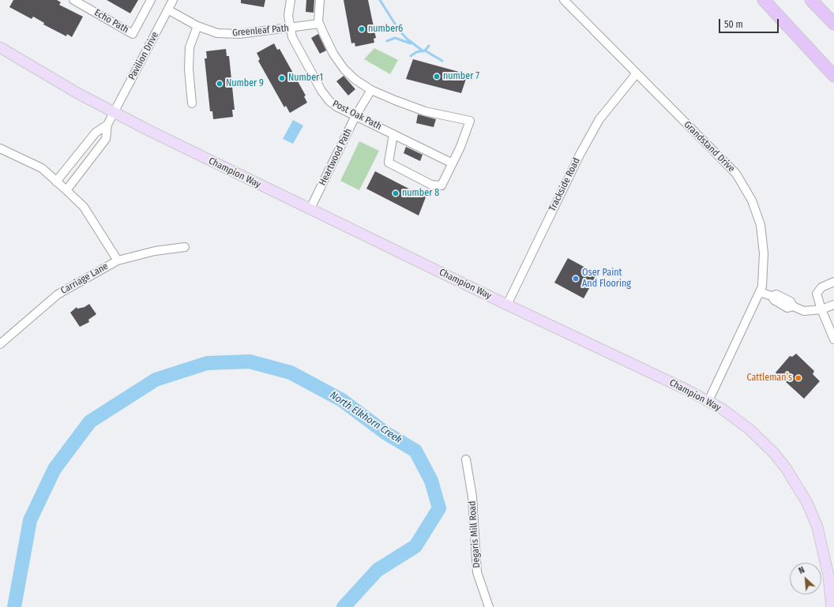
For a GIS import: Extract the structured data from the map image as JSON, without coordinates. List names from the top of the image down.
{
  "streets": {
    "main road": ["Champion Way"],
    "street": [
      "Echo Path",
      "Greenleaf Path",
      "Pavilion Drive",
      "Post Oak Path",
      "Grandstand Drive",
      "Heartwood Path",
      "Trackside Road",
      "Carriage Lane",
      "Degaris Mill Road"
    ]
  },
  "crossings": [
    ["Greenleaf Path", "Pavilion Drive"],
    ["Greenleaf Path", "Post Oak Path"],
    ["Pavilion Drive", "Champion Way"],
    ["Post Oak Path", "Heartwood Path"],
    ["Grandstand Drive", "Champion Way"],
    ["Grandstand Drive", "Trackside Road"],
    ["Heartwood Path", "Champion Way"],
    ["Champion Way", "Trackside Road"]
  ],
  "water": ["North Elkhorn Creek"],
  "places": [
    "number6",
    "number 7",
    "Number1",
    "Number 9",
    "number 8",
    "Oser Paint And Flooring",
    "Cattleman’s"
  ],
  "scale_bar": "50 m",
  "north": "top left"
}
